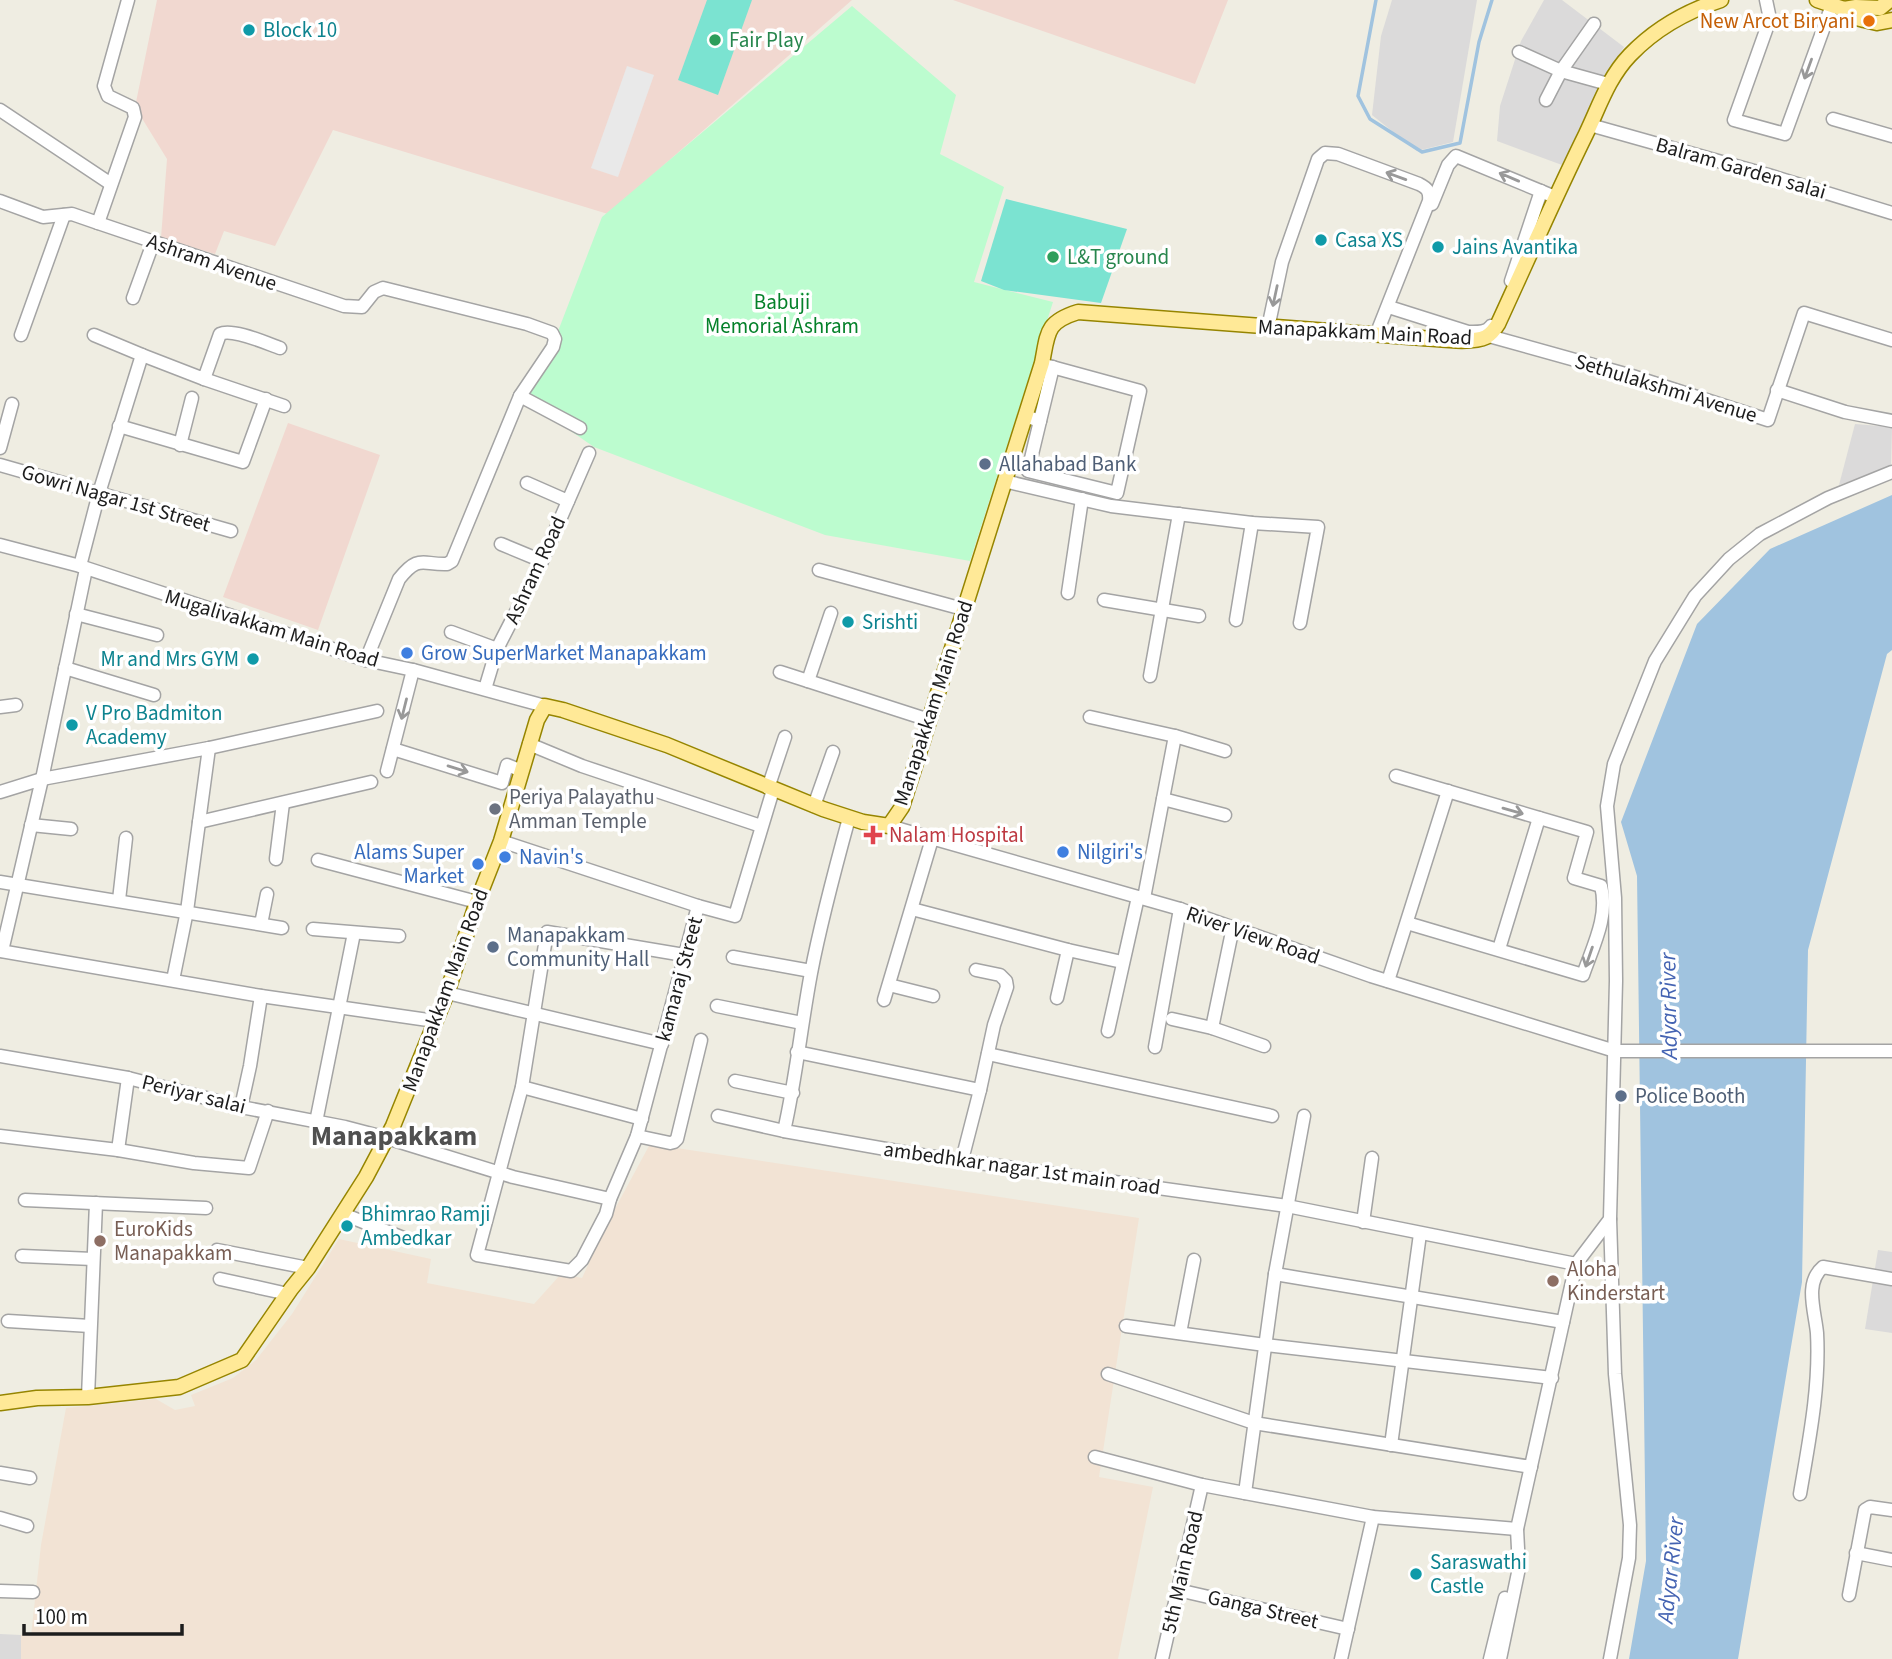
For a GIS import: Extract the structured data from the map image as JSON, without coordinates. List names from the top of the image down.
{
  "streets": {
    "main road": ["Manapakkam Main Road"],
    "street": [
      "Balram Garden salai",
      "Ashram Avenue",
      "Sethulakshmi Avenue",
      "Gowri Nagar 1st Street",
      "Ashram Road",
      "Mugalivakkam Main Road",
      "River View Road",
      "kamaraj Street",
      "Periyar salai",
      "ambedhkar nagar 1st main road",
      "5th Main Road",
      "Ganga Street"
    ]
  },
  "crossings": [
    ["Balram Garden salai", "Manapakkam Main Road"],
    ["Manapakkam Main Road", "Sethulakshmi Avenue"],
    ["Manapakkam Main Road", "Mugalivakkam Main Road"],
    ["Manapakkam Main Road", "River View Road"],
    ["Manapakkam Main Road", "kamaraj Street"],
    ["Manapakkam Main Road", "Periyar salai"],
    ["Ashram Road", "Mugalivakkam Main Road"],
    ["kamaraj Street", "Periyar salai"],
    ["5th Main Road", "Ganga Street"]
  ],
  "districts": ["Manapakkam"],
  "water": ["Adyar River"],
  "parks": ["Babuji Memorial Ashram"],
  "places": {
    "other": [
      "New Arcot Biryani",
      "Block 10",
      "Fair Play",
      "Casa XS",
      "Jains Avantika",
      "L&T ground",
      "Allahabad Bank",
      "Srishti",
      "Grow SuperMarket Manapakkam",
      "Mr and Mrs GYM",
      "V Pro Badmiton Academy",
      "Periya Palayathu Amman Temple",
      "Nilgiri's",
      "Navin's",
      "Alams Super Market",
      "Manapakkam Community Hall",
      "Police Booth",
      "Bhimrao Ramji Ambedkar",
      "EuroKids Manapakkam",
      "Aloha Kinderstart",
      "Saraswathi Castle"
    ],
    "health": ["Nalam Hospital"]
  },
  "scale_bar": "100 m"
}
